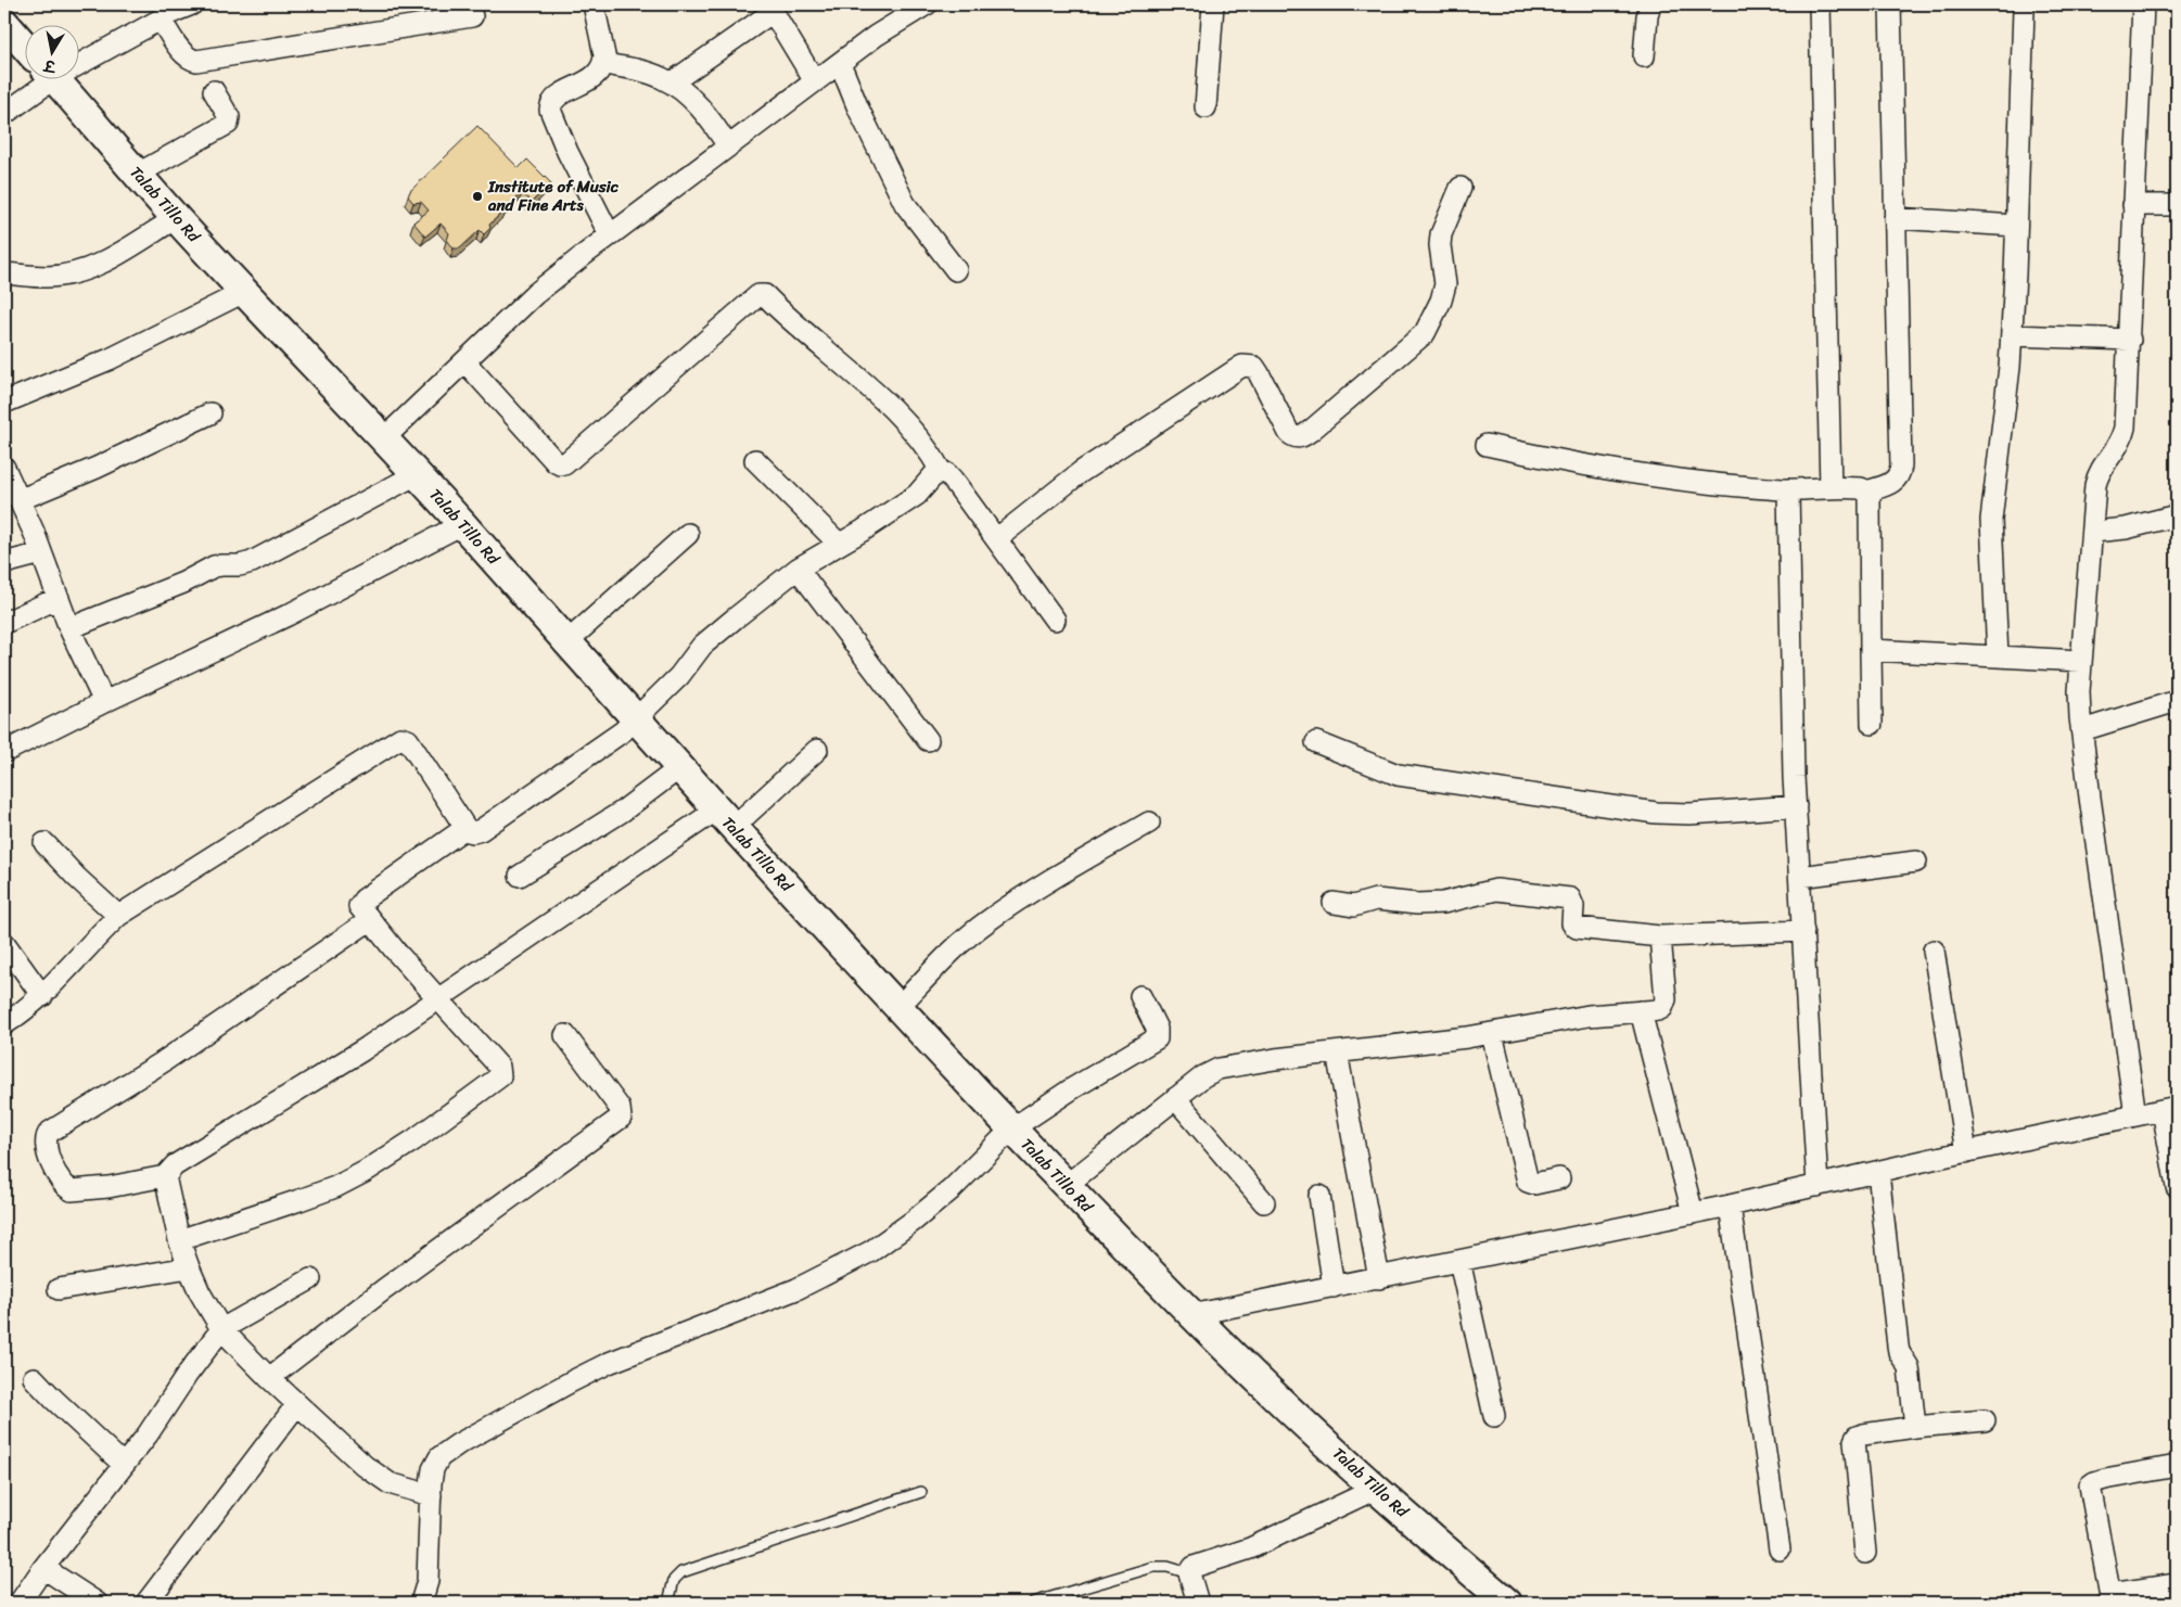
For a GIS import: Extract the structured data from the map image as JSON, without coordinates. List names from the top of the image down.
{
  "streets": {
    "main road": ["Talab Tillo Rd"]
  },
  "places": ["Institute of Music and Fine Arts"],
  "north": "bottom"
}
